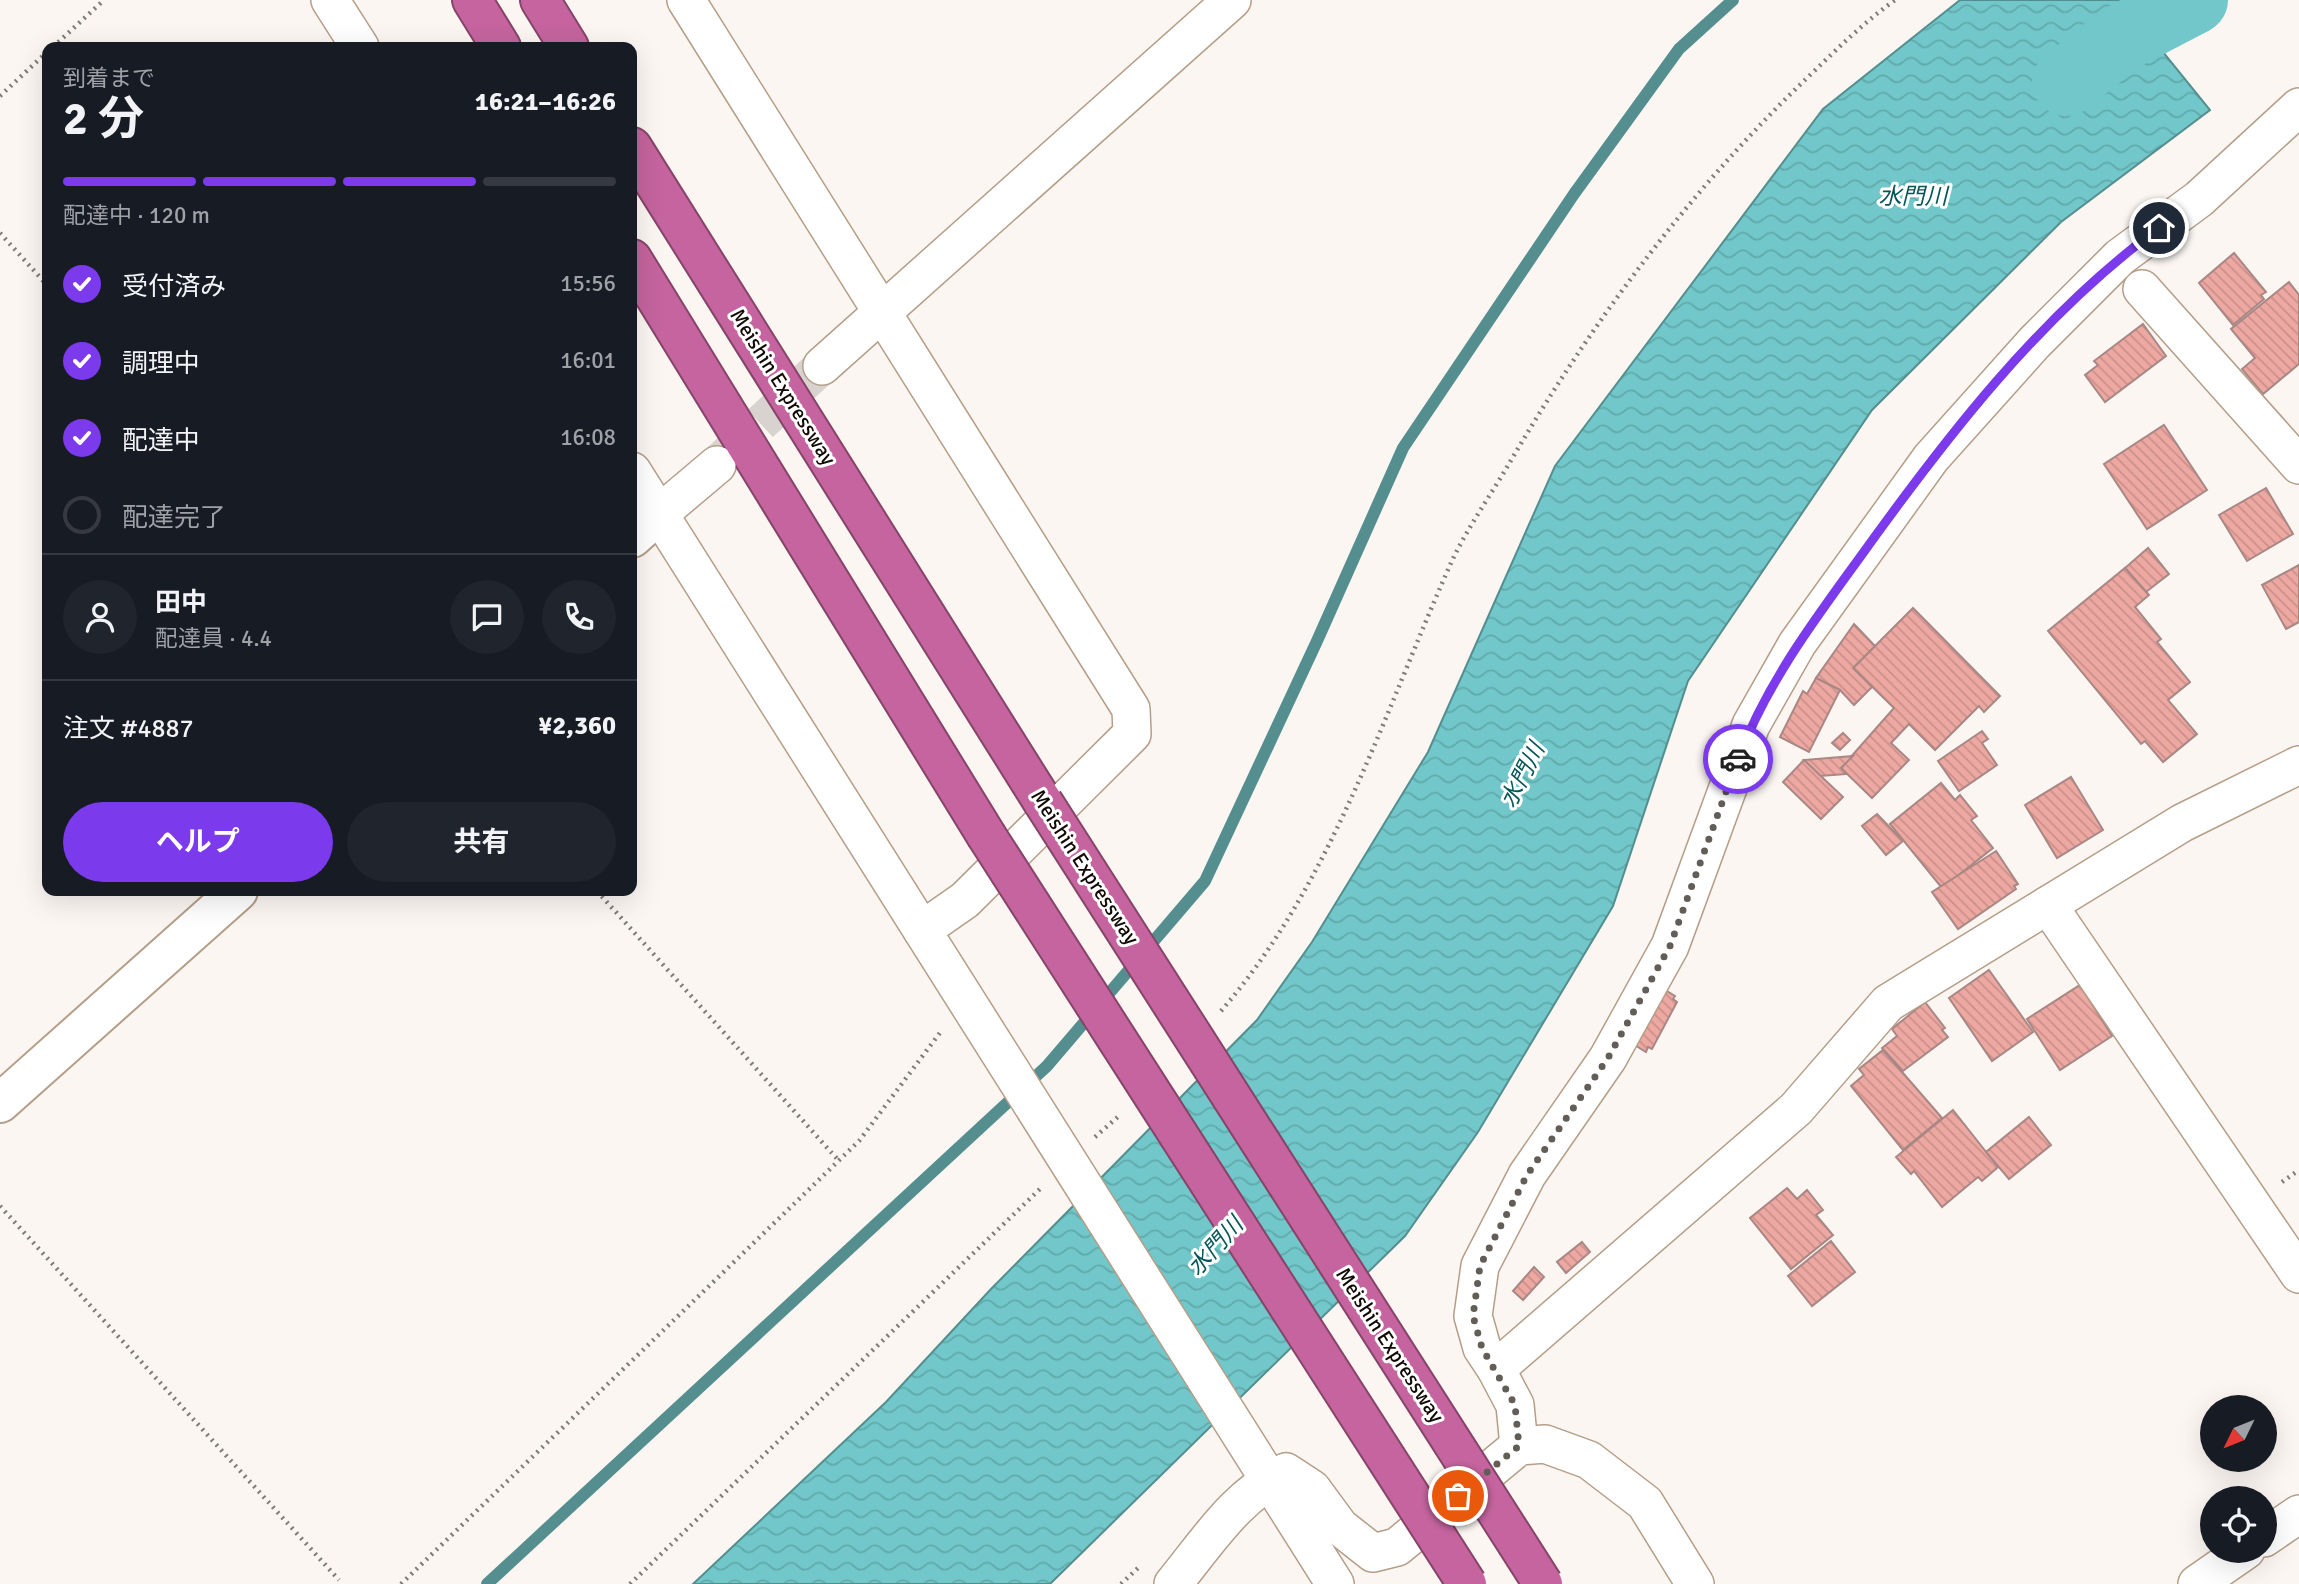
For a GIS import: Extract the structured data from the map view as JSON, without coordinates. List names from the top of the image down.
{
  "streets": {
    "highway": ["Meishin Expressway"]
  },
  "water": ["水門川"],
  "north": "bottom left",
  "page": {
    "heading": ["2 分", "到着まで", "16:21–16:26"],
    "panel": [
      "田中",
      "配達員 · 4.4",
      "注文 #4887",
      "¥2,360"
    ],
    "bar": "配達中 · 120 m",
    "list": [
      ["受付済み", "15:56"],
      ["調理中", "16:01"],
      ["配達中", "16:08"],
      "配達完了"
    ],
    "buttons": ["ヘルプ", "共有"]
  }
}
